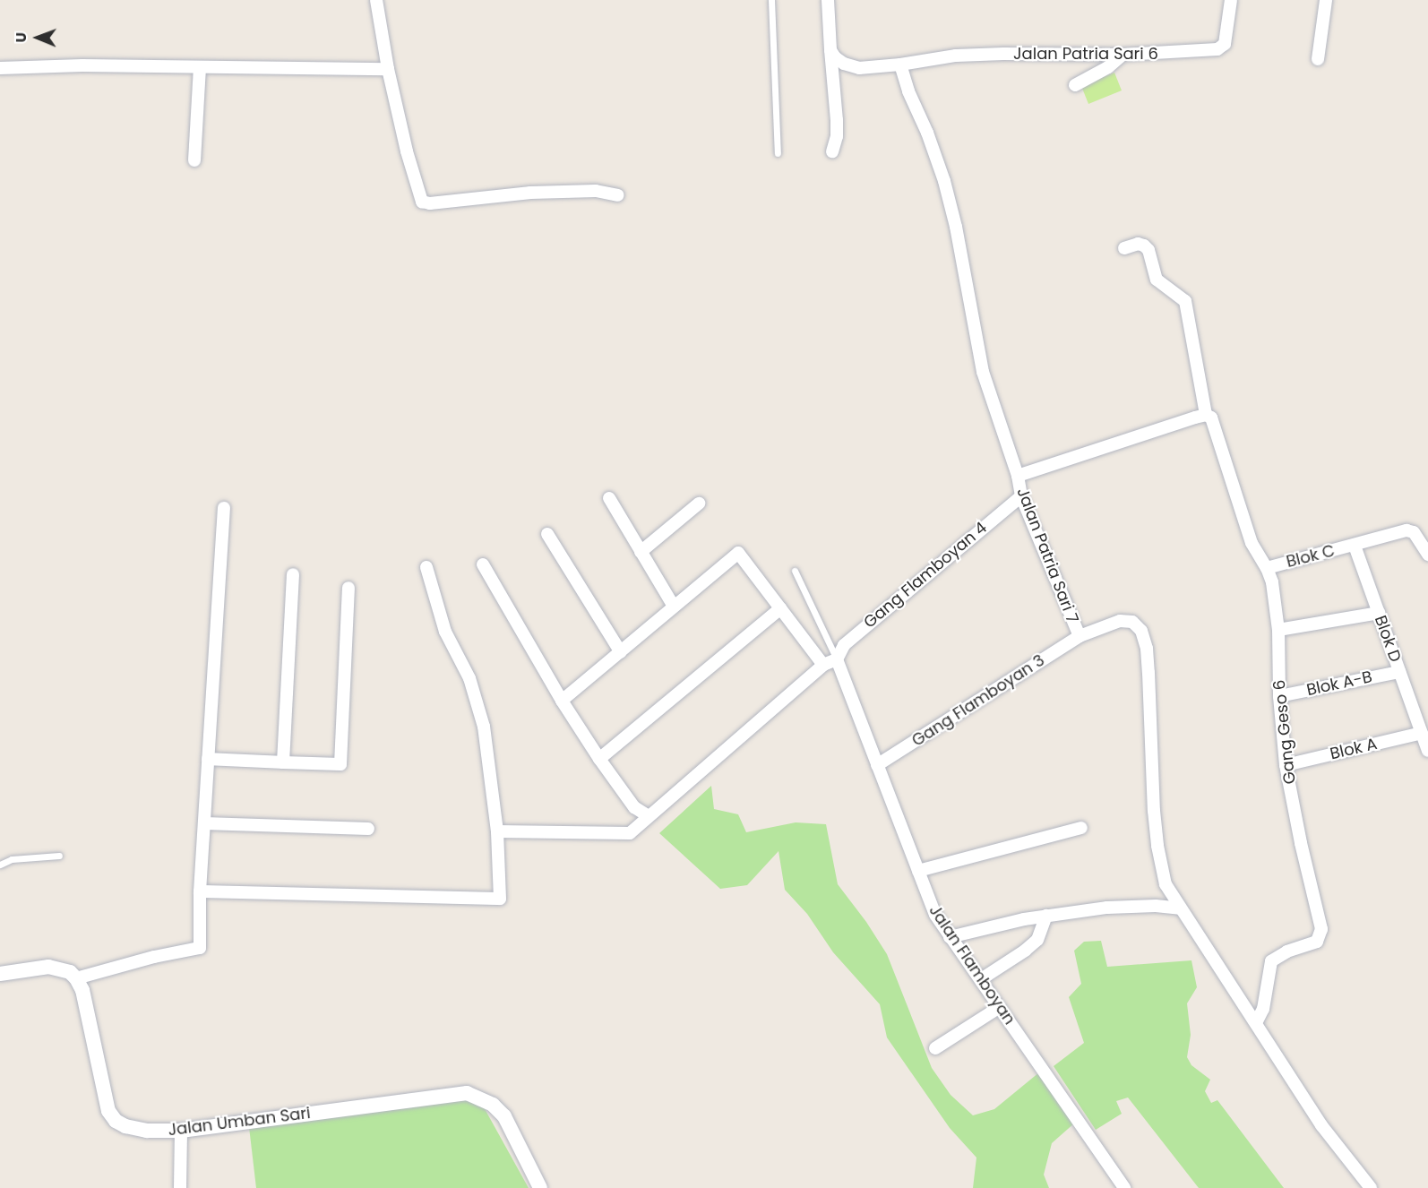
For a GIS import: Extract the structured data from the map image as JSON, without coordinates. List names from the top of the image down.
{
  "streets": {
    "street": [
      "Jalan Patria Sari 6",
      "Jalan Patria Sari 7",
      "Blok C",
      "Gang Flamboyan 4",
      "Blok D",
      "Blok A-B",
      "Gang Flamboyan 3",
      "Gang Geso 6",
      "Blok A",
      "Jalan Flamboyan",
      "Jalan Umban Sari"
    ]
  },
  "crossings": [
    ["Jalan Patria Sari 6", "Jalan Patria Sari 7"],
    ["Jalan Patria Sari 7", "Gang Flamboyan 4"],
    ["Jalan Patria Sari 7", "Gang Flamboyan 3"],
    ["Jalan Patria Sari 7", "Gang Geso 6"],
    ["Blok C", "Blok D"],
    ["Blok C", "Gang Geso 6"],
    ["Gang Flamboyan 4", "Jalan Flamboyan"],
    ["Blok D", "Blok A-B"],
    ["Blok D", "Blok A"],
    ["Blok A-B", "Gang Geso 6"],
    ["Gang Flamboyan 3", "Jalan Flamboyan"],
    ["Gang Geso 6", "Blok A"]
  ],
  "north": "left"
}
